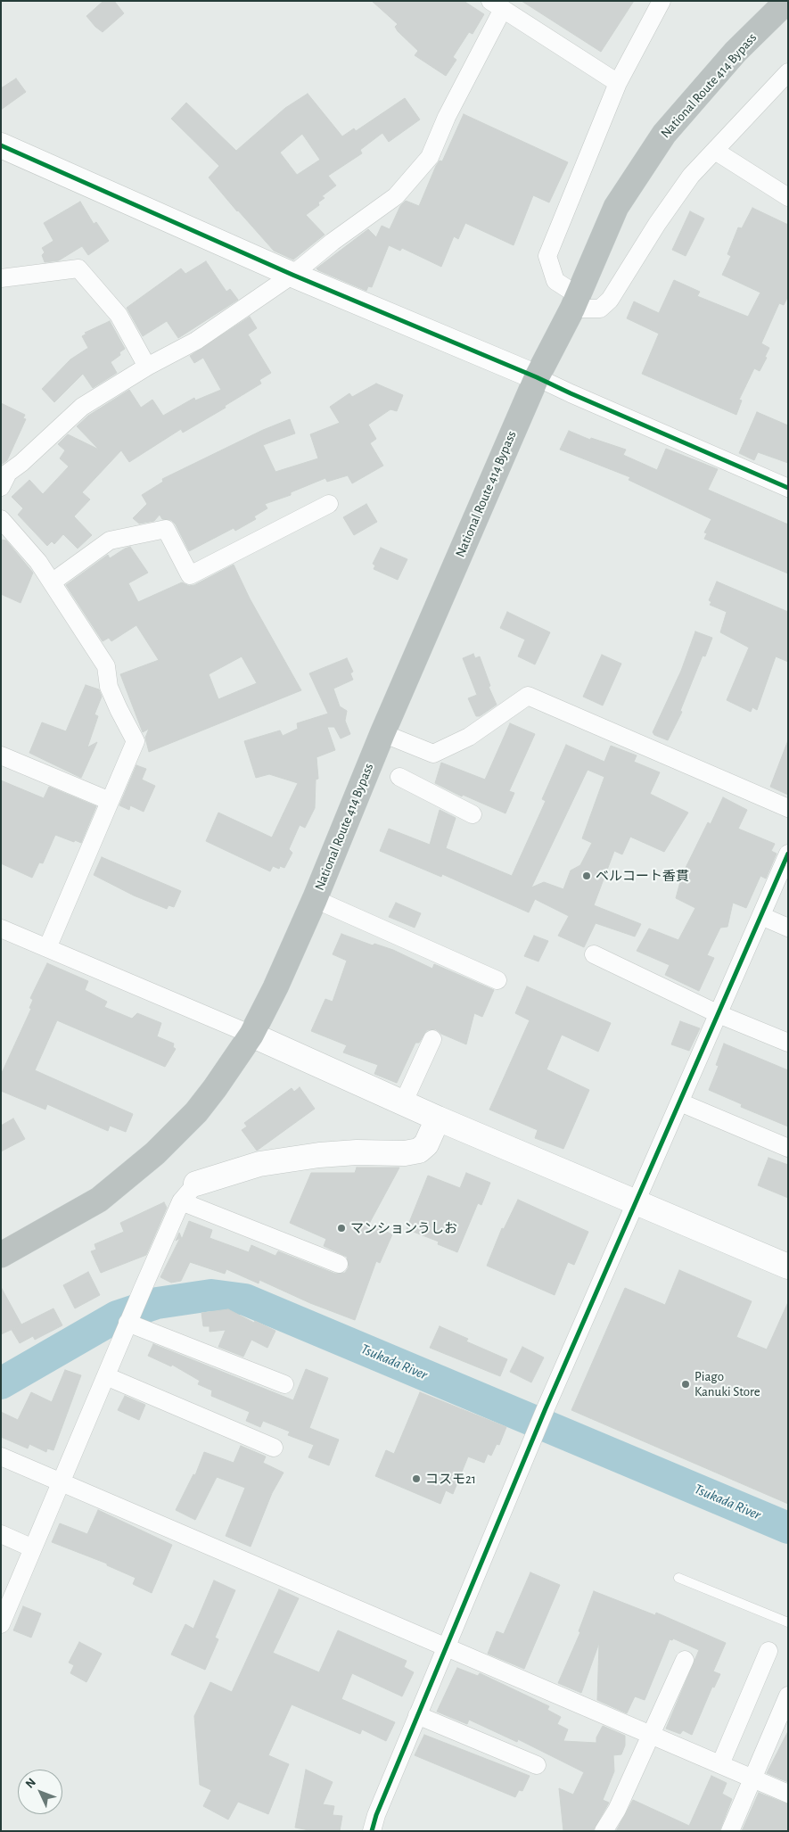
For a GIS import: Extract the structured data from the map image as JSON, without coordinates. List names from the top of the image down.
{
  "streets": {
    "highway": ["National Route 414 Bypass"]
  },
  "water": ["Tsukada River"],
  "places": [
    "ベルコート香貫",
    "マンションうしお",
    "Piago Kanuki Store",
    "コスモ21"
  ],
  "north": "top left"
}
